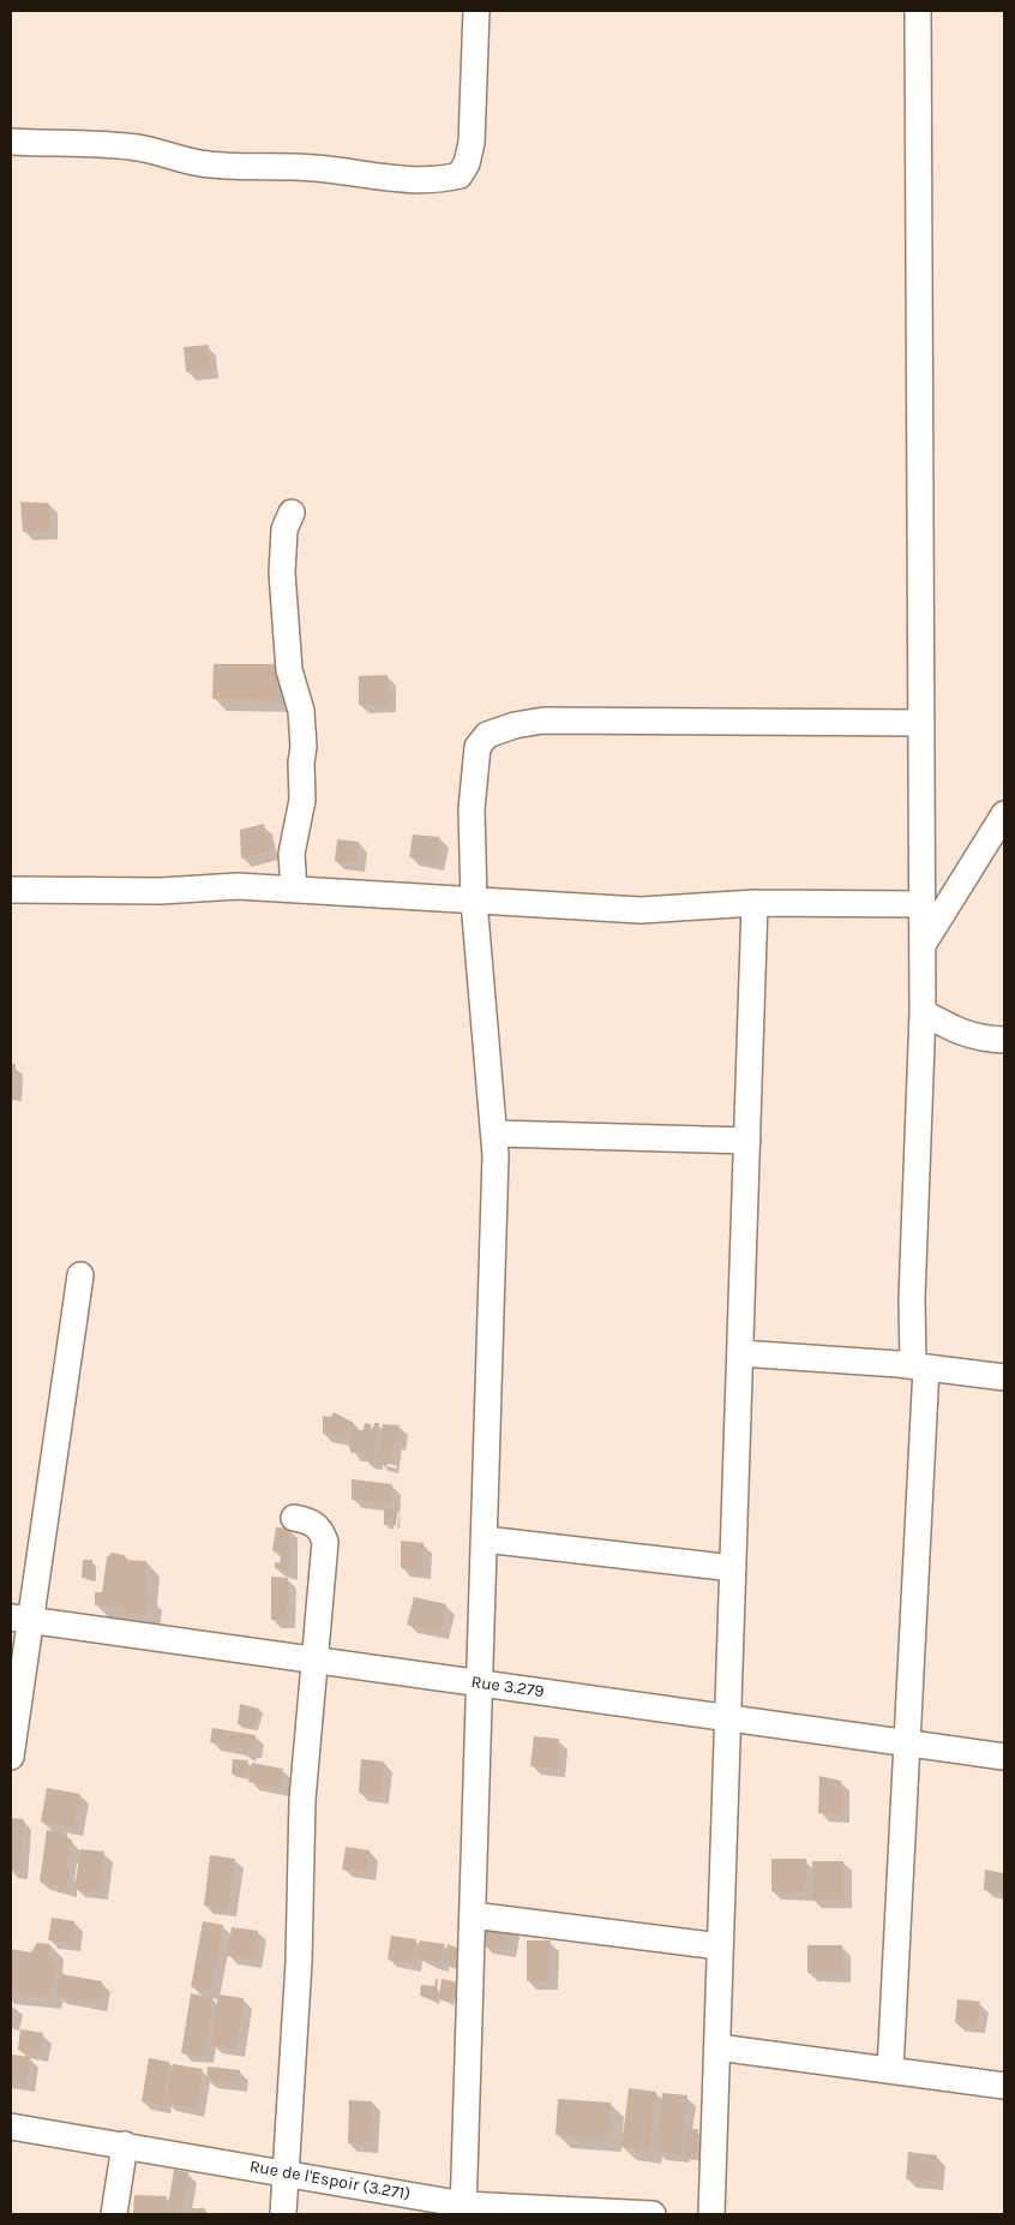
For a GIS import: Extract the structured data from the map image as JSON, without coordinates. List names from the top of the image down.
{
  "streets": {
    "street": ["Rue 3.279", "Rue de l'Espoir (3.271)"]
  }
}
